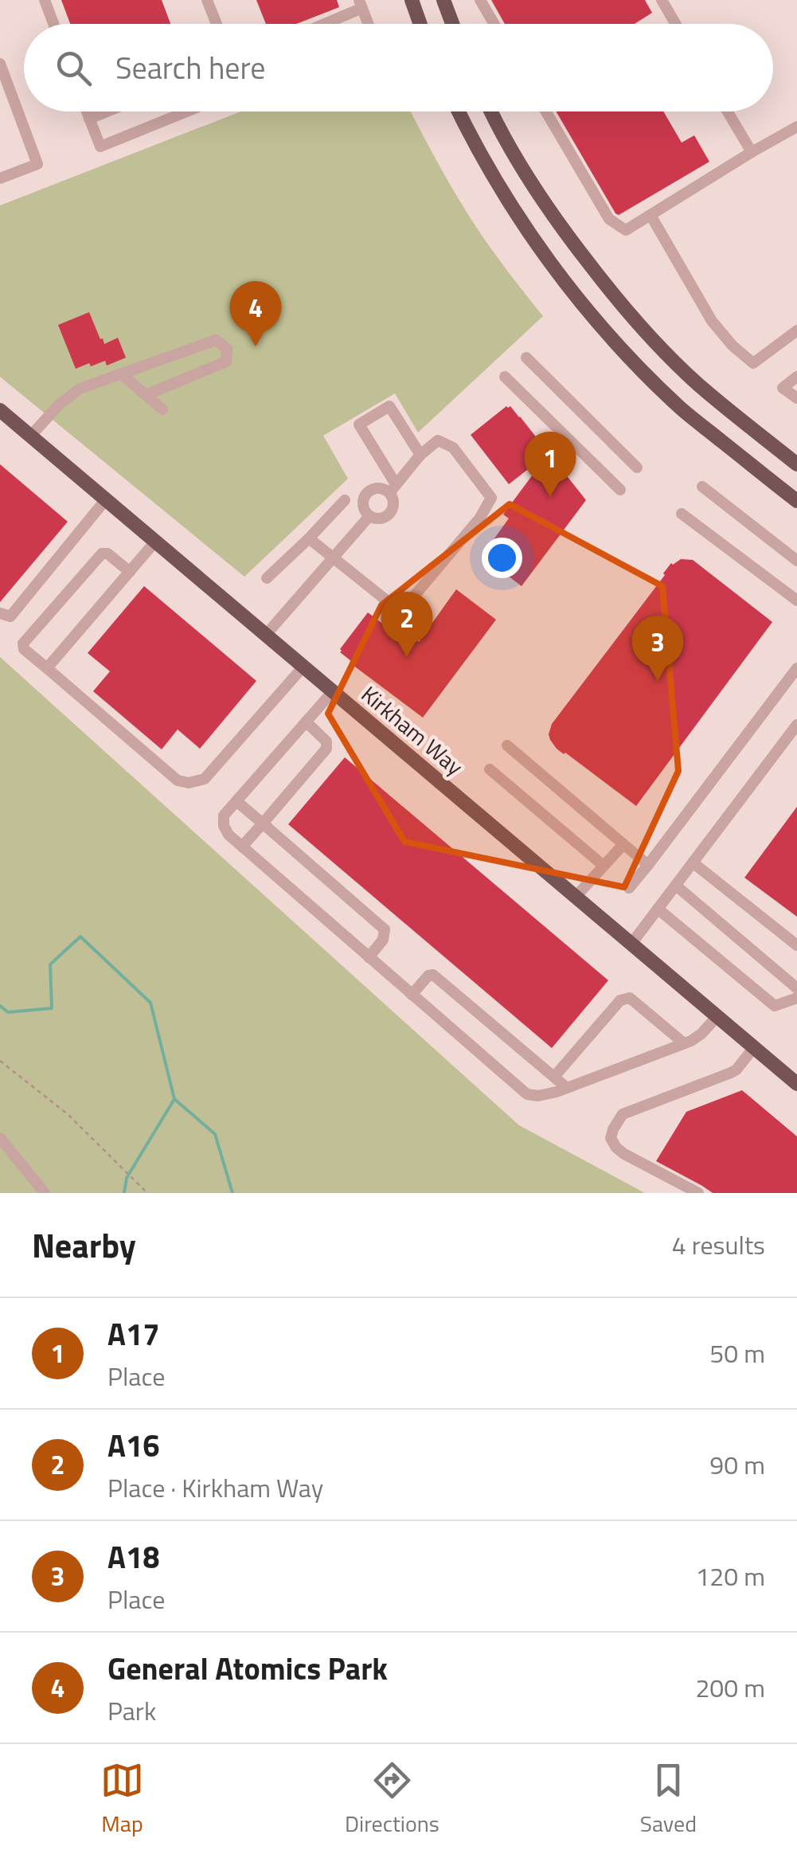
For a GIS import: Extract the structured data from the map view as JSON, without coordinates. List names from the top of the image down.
{
  "streets": {
    "main road": ["Kirkham Way"]
  },
  "page": {
    "search": "Search here",
    "pins": [
      "4",
      "1",
      "2",
      "3"
    ],
    "heading": ["Nearby", "4 results"],
    "list": [
      {
        "mark": "1",
        "name": "A17",
        "note": "Place",
        "value": "50 m"
      },
      {
        "mark": "2",
        "name": "A16",
        "note": "Place · Kirkham Way",
        "value": "90 m"
      },
      {
        "mark": "3",
        "name": "A18",
        "note": "Place",
        "value": "120 m"
      },
      {
        "mark": "4",
        "name": "General Atomics Park",
        "note": "Park",
        "value": "200 m"
      }
    ],
    "nav": ["Map", "Directions", "Saved"]
  }
}
